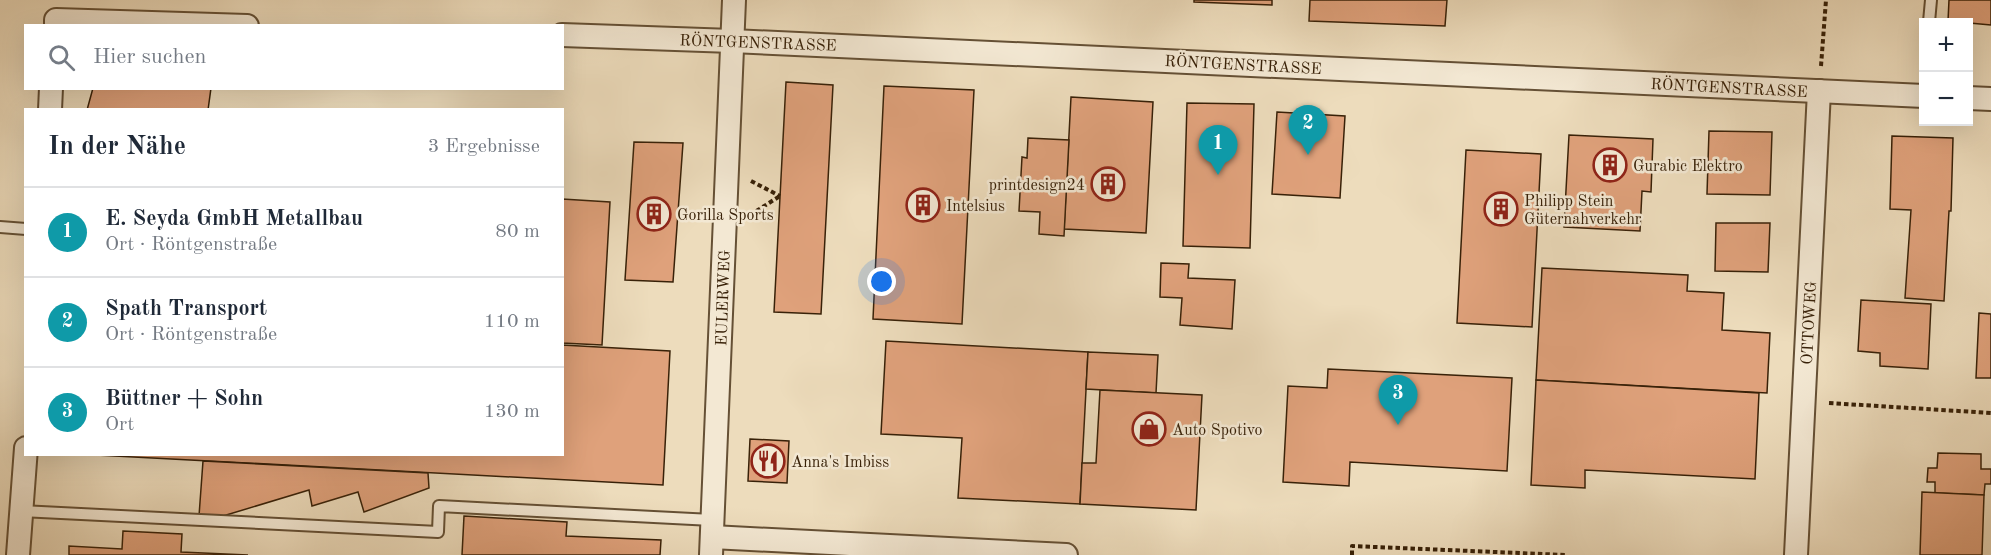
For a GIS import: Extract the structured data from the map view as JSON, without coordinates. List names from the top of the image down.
{
  "streets": {
    "street": ["RÖNTGENSTRASSE", "EULERWEG", "OTTOWEG"]
  },
  "crossings": [
    ["RÖNTGENSTRASSE", "EULERWEG"],
    ["RÖNTGENSTRASSE", "OTTOWEG"]
  ],
  "places": {
    "building": [
      "Gurabic Elektro",
      "printdesign24",
      "Intelsius",
      "Philipp Stein Güternahverkehr",
      "Gorilla Sports"
    ],
    "shop": ["Auto Spotivo"],
    "restaurant": ["Anna's Imbiss"]
  },
  "page": {
    "map_buttons": ["+", "−"],
    "search": "Hier suchen",
    "pins": ["2", "1", "3"],
    "heading": ["In der Nähe", "3 Ergebnisse"],
    "list": [
      {
        "mark": "1",
        "name": "E. Seyda GmbH Metallbau",
        "note": "Ort · Röntgenstraße",
        "value": "80 m"
      },
      {
        "mark": "2",
        "name": "Spath Transport",
        "note": "Ort · Röntgenstraße",
        "value": "110 m"
      },
      {
        "mark": "3",
        "name": "Büttner + Sohn",
        "note": "Ort",
        "value": "130 m"
      }
    ]
  }
}
